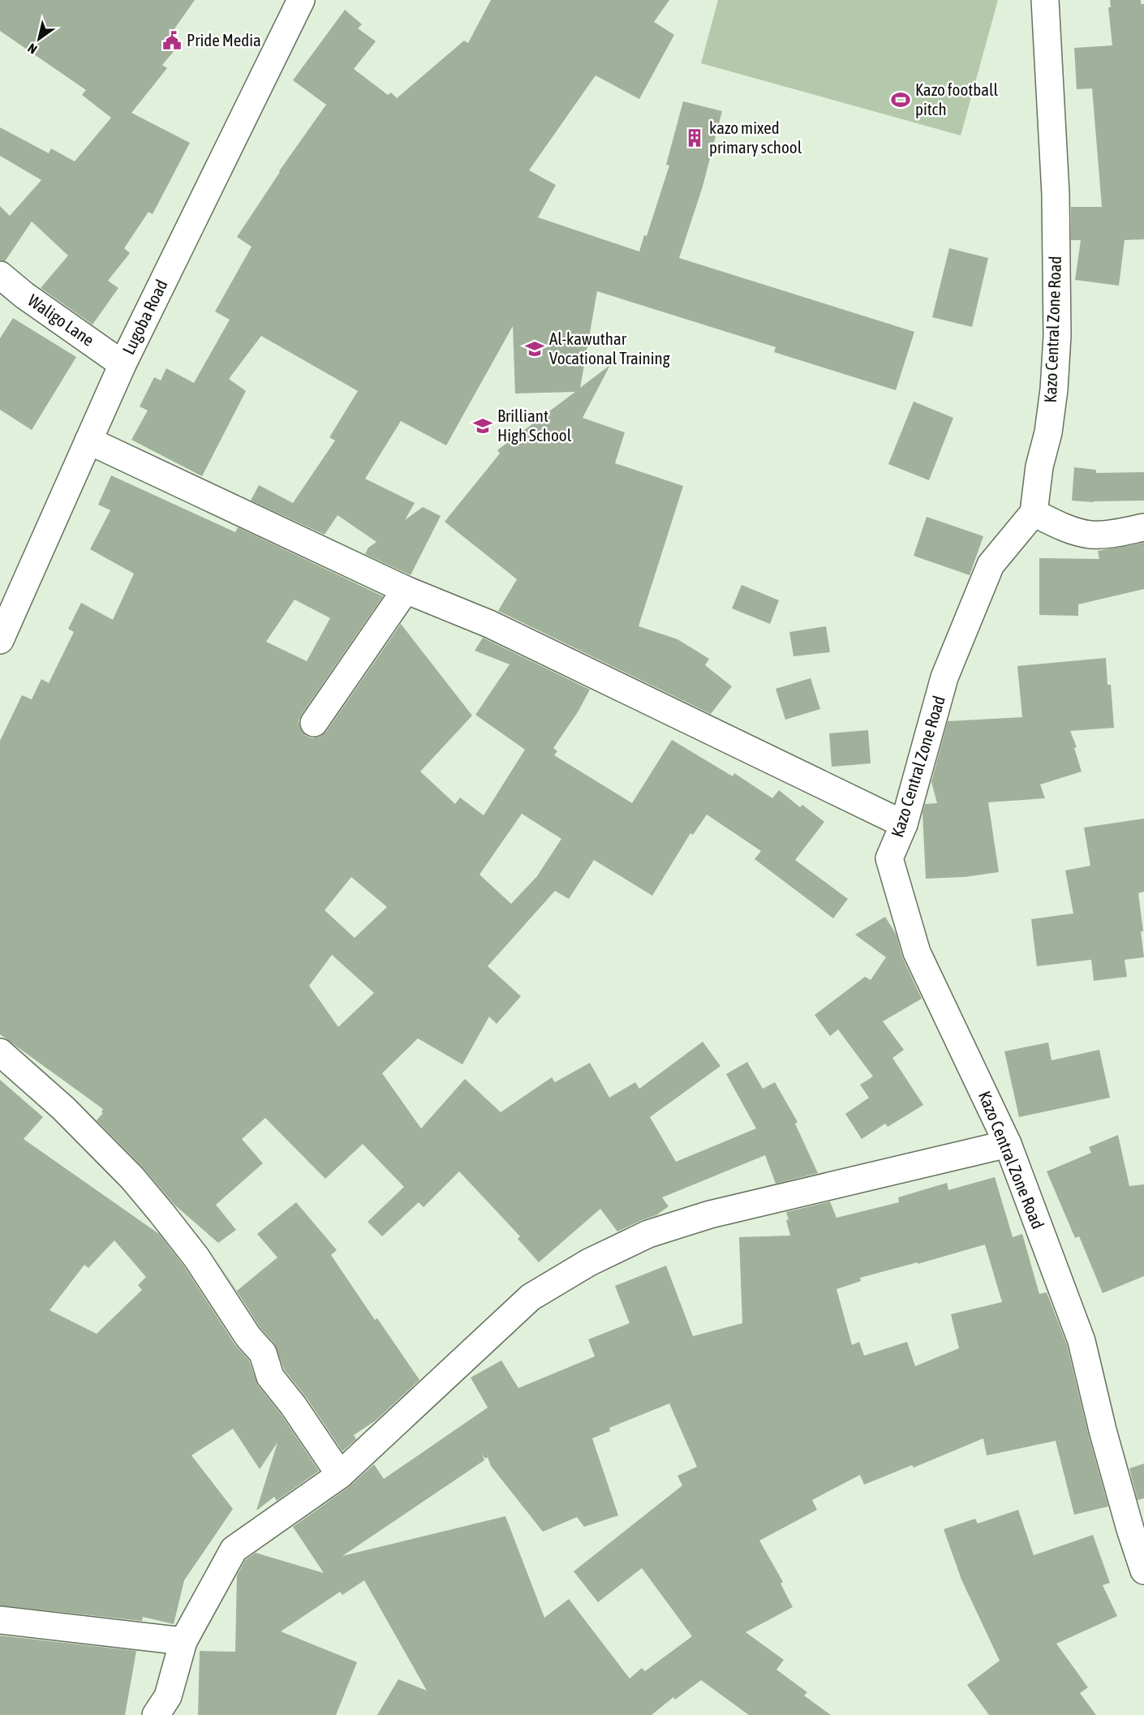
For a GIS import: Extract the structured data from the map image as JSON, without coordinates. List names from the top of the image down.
{
  "streets": {
    "street": ["Lugoba Road", "Waligo Lane", "Kazo Central Zone Road"]
  },
  "crossings": [
    ["Lugoba Road", "Waligo Lane"]
  ],
  "places": {
    "public building": ["Pride Media"],
    "sports": ["Kazo football pitch"],
    "building": ["kazo mixed primary school"],
    "school or university": ["Al-kawuthar Vocational Training", "Brilliant High School"]
  },
  "north": "bottom left"
}
